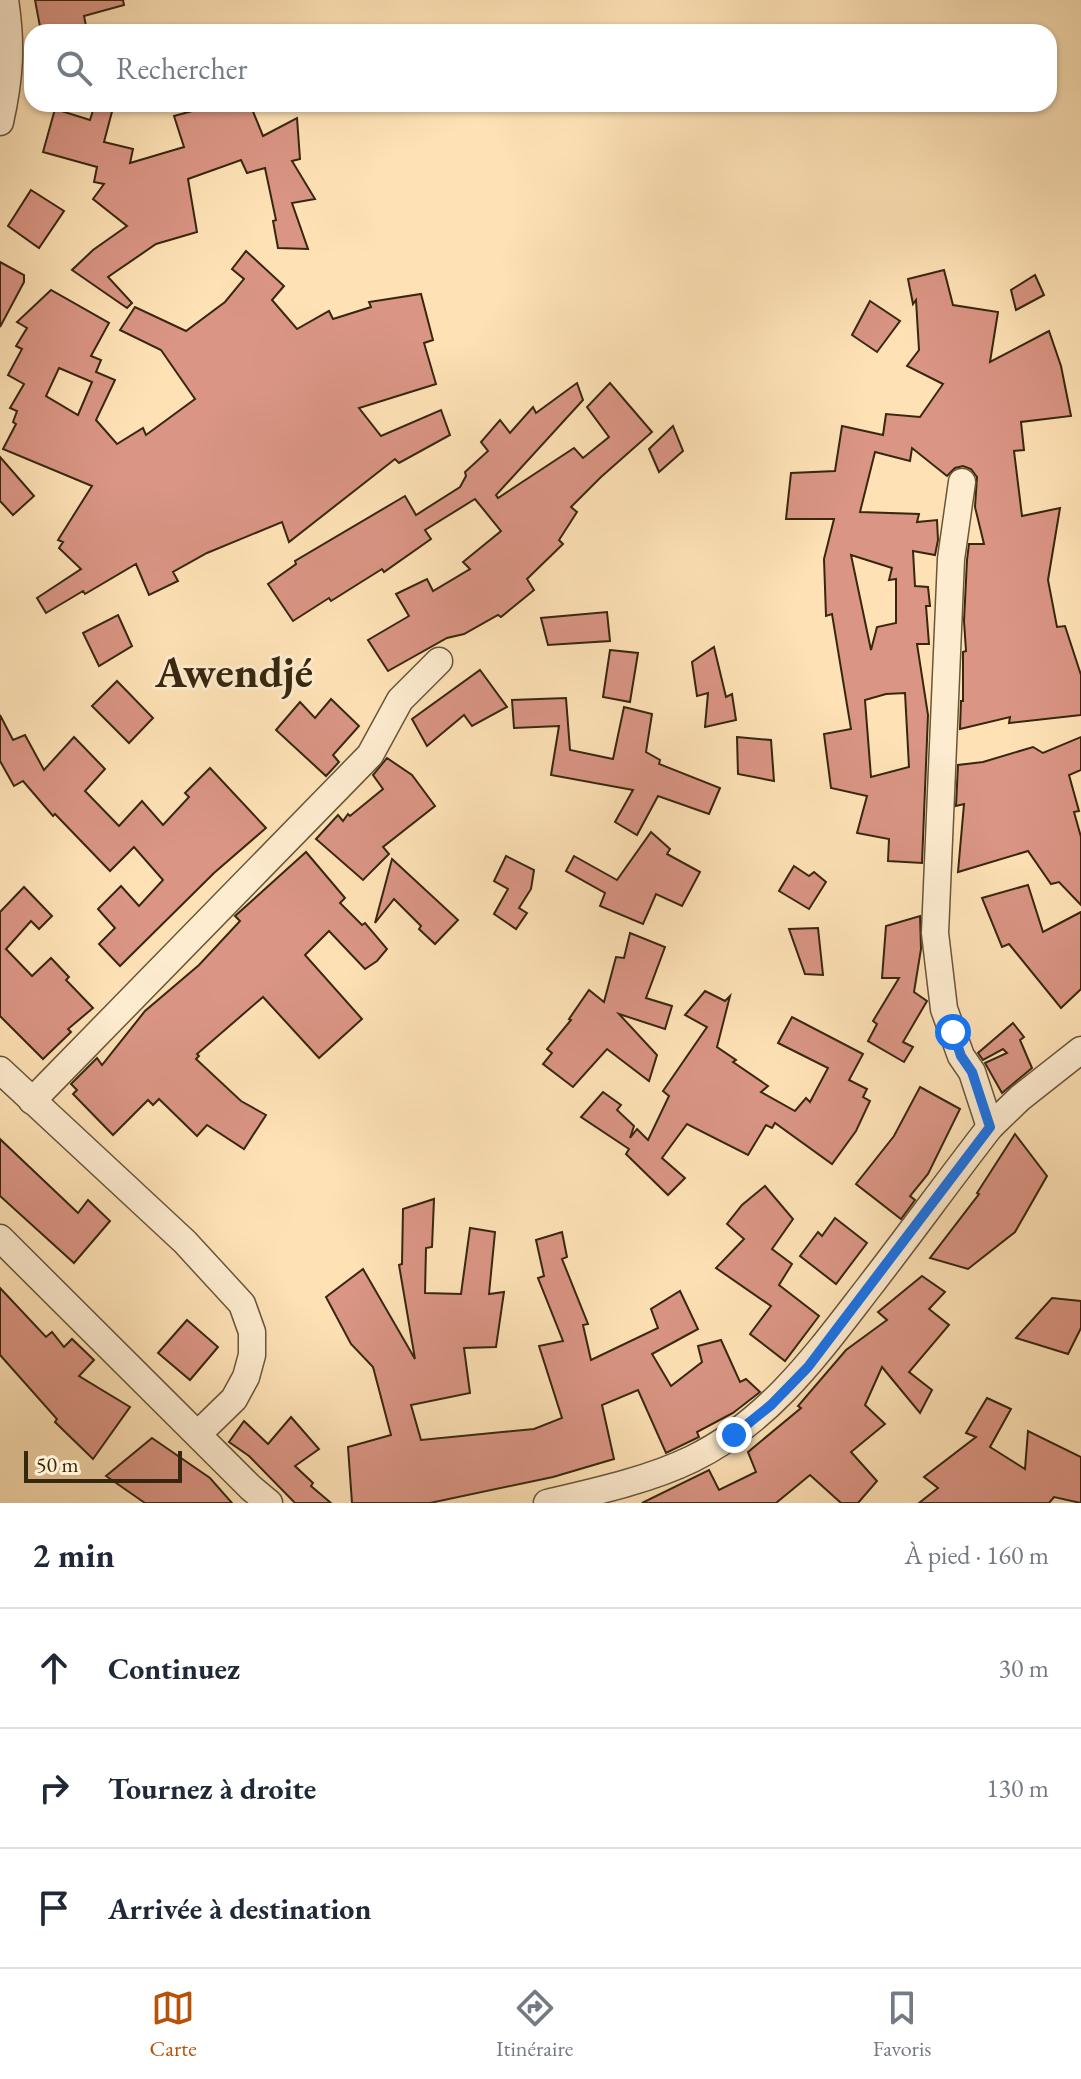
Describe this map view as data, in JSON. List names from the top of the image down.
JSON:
{
  "districts": ["Awendjé"],
  "scale_bar": "50 m",
  "page": {
    "search": "Rechercher",
    "scale": "50 m",
    "heading": ["2 min", "À pied · 160 m"],
    "list": [
      ["Continuez", "30 m"],
      ["Tournez à droite", "130 m"],
      "Arrivée à destination"
    ],
    "nav": ["Carte", "Itinéraire", "Favoris"]
  }
}
